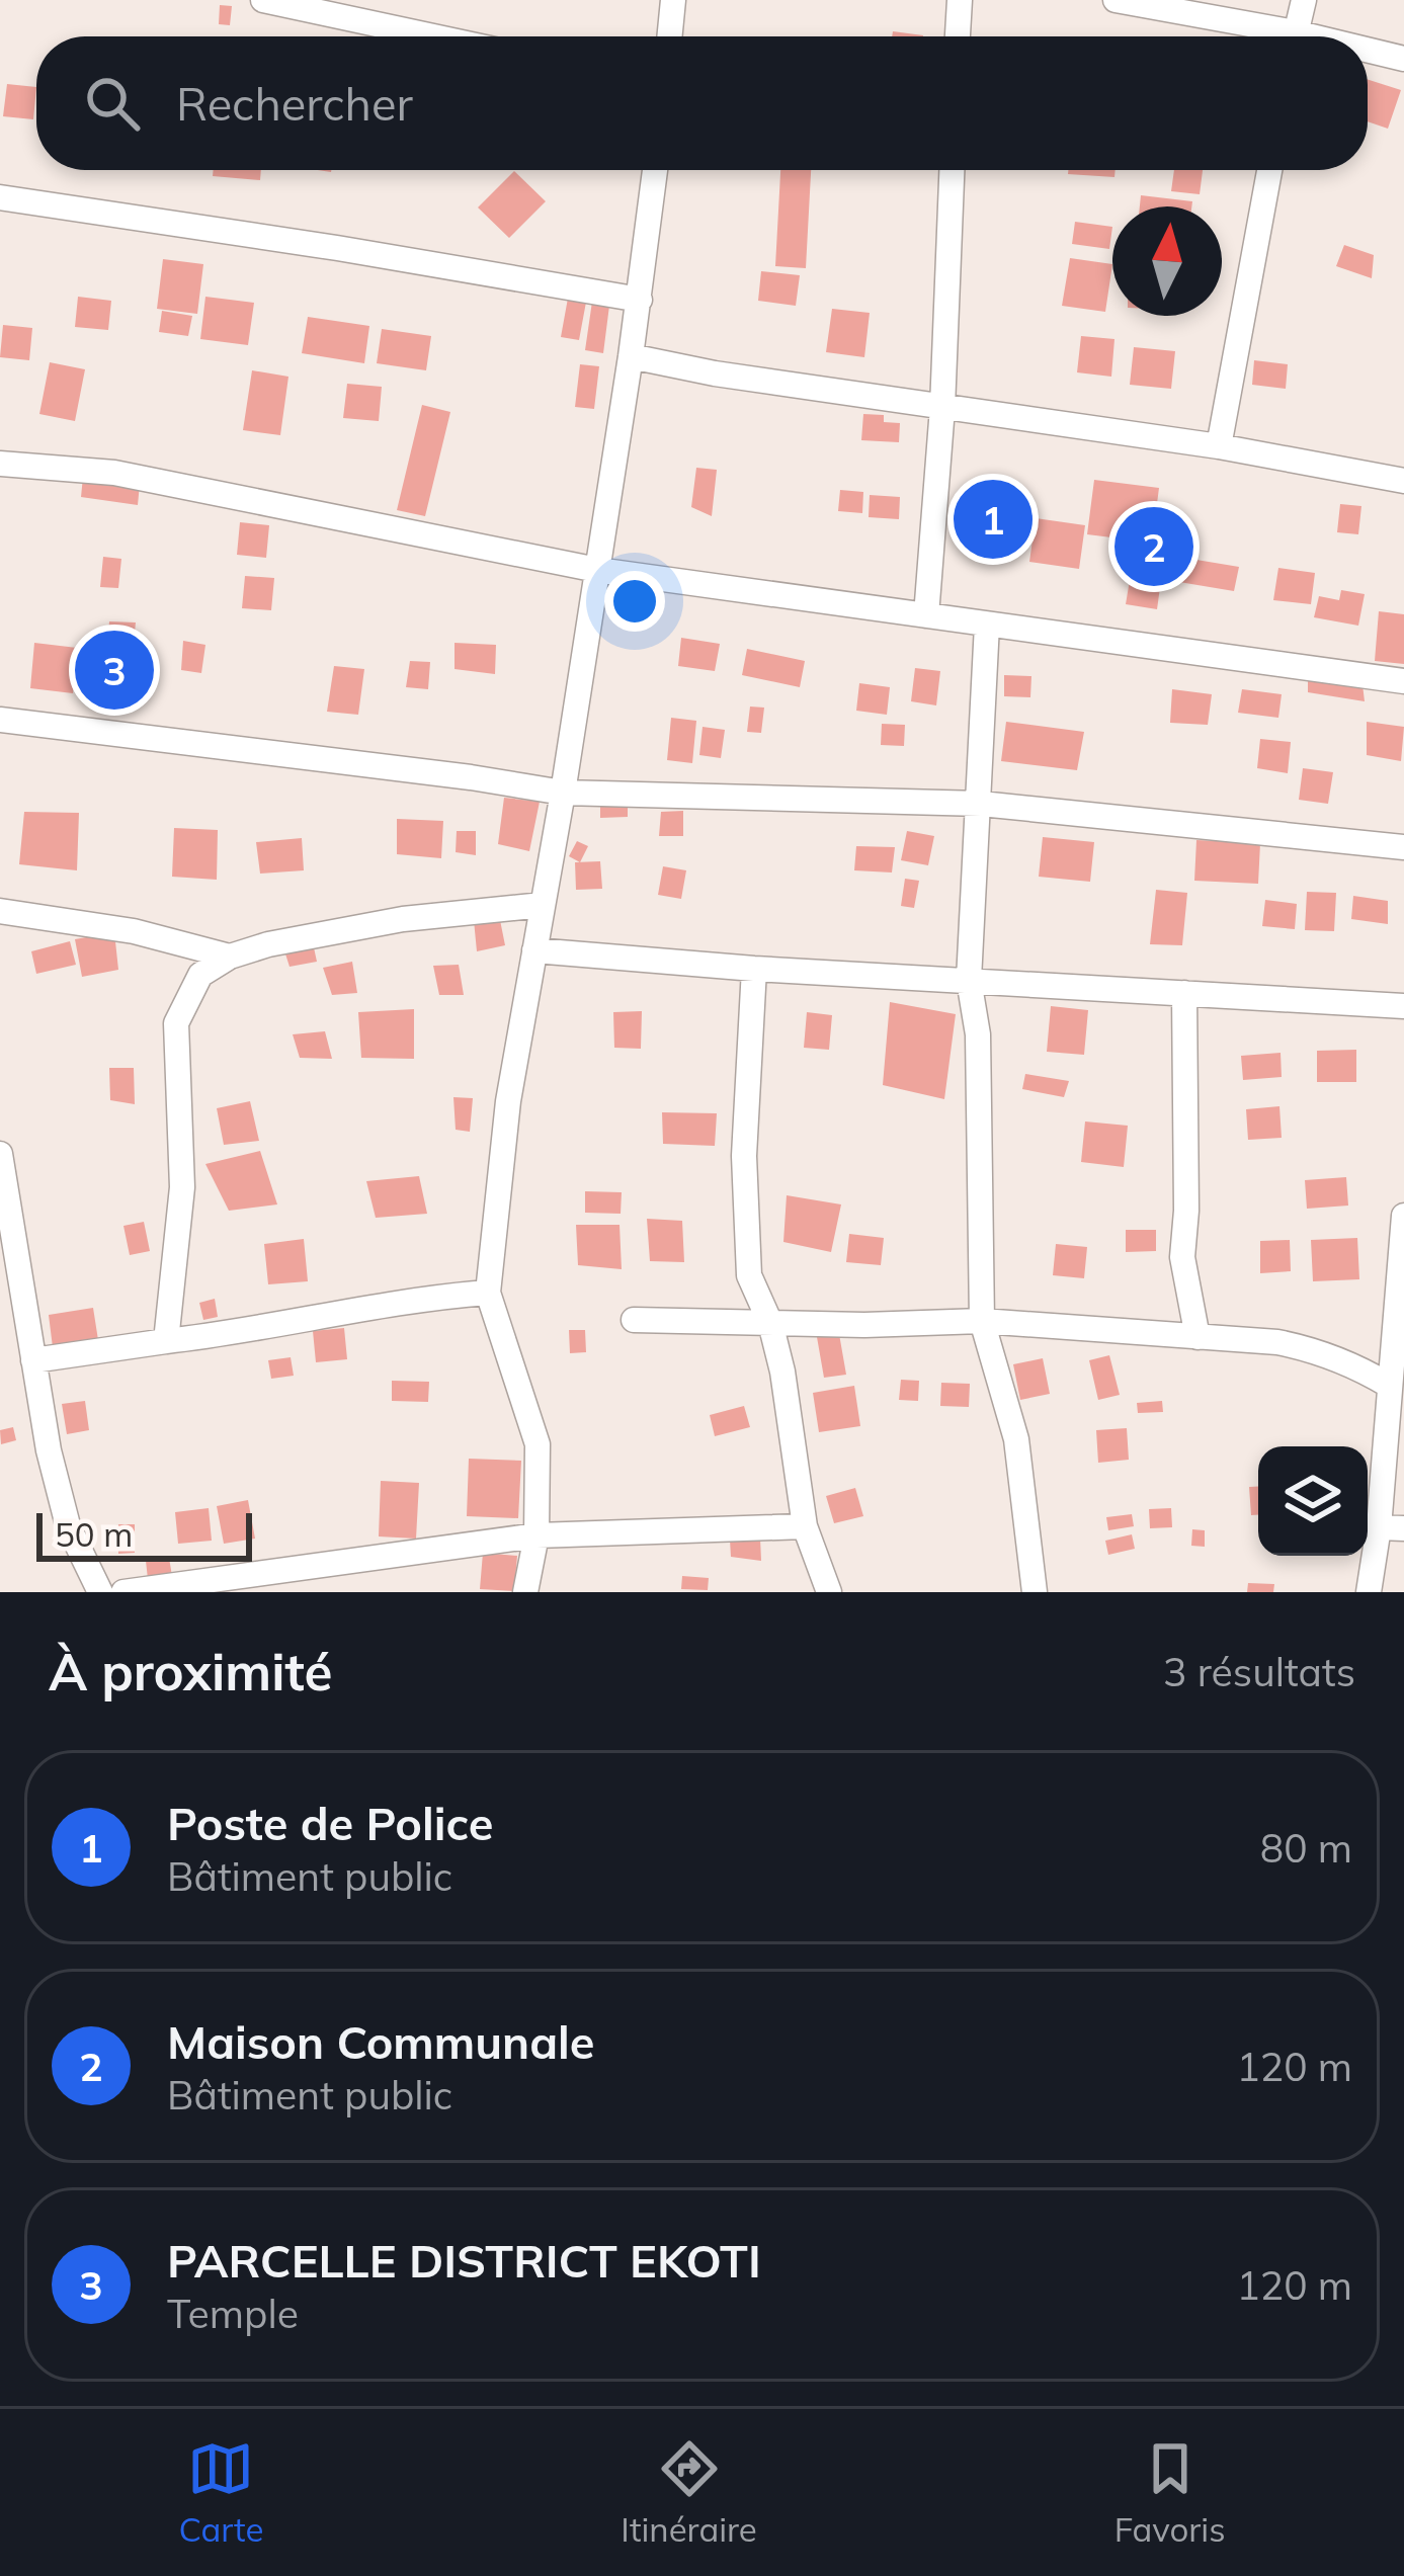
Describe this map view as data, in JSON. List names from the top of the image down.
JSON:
{
  "scale_bar": "50 m",
  "north": "top",
  "page": {
    "search": "Rechercher",
    "pins": ["1", "2", "3"],
    "scale": "50 m",
    "heading": ["À proximité", "3 résultats"],
    "list": [
      {
        "mark": "1",
        "name": "Poste de Police",
        "note": "Bâtiment public",
        "value": "80 m"
      },
      {
        "mark": "2",
        "name": "Maison Communale",
        "note": "Bâtiment public",
        "value": "120 m"
      },
      {
        "mark": "3",
        "name": "PARCELLE DISTRICT EKOTI",
        "note": "Temple",
        "value": "120 m"
      }
    ],
    "nav": ["Carte", "Itinéraire", "Favoris"]
  }
}
